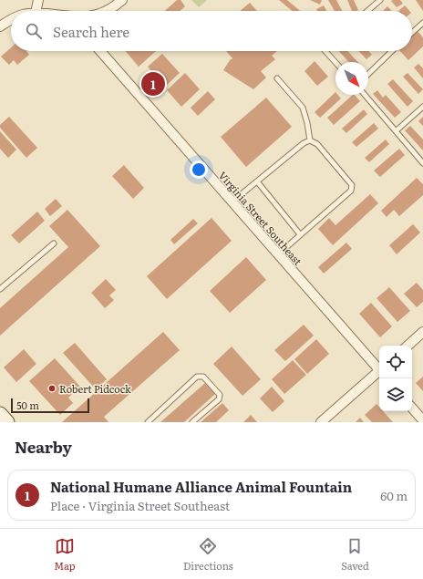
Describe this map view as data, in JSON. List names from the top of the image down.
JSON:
{
  "streets": {
    "street": ["Virginia Street Southeast"]
  },
  "places": ["Robert Pidcock"],
  "scale_bar": "50 m",
  "north": "bottom right",
  "page": {
    "search": "Search here",
    "pins": "1",
    "scale": "50 m",
    "heading": "Nearby",
    "list": [
      {
        "mark": "1",
        "name": "National Humane Alliance Animal Fountain",
        "note": "Place · Virginia Street Southeast",
        "value": "60 m"
      }
    ],
    "nav": ["Map", "Directions", "Saved"]
  }
}
